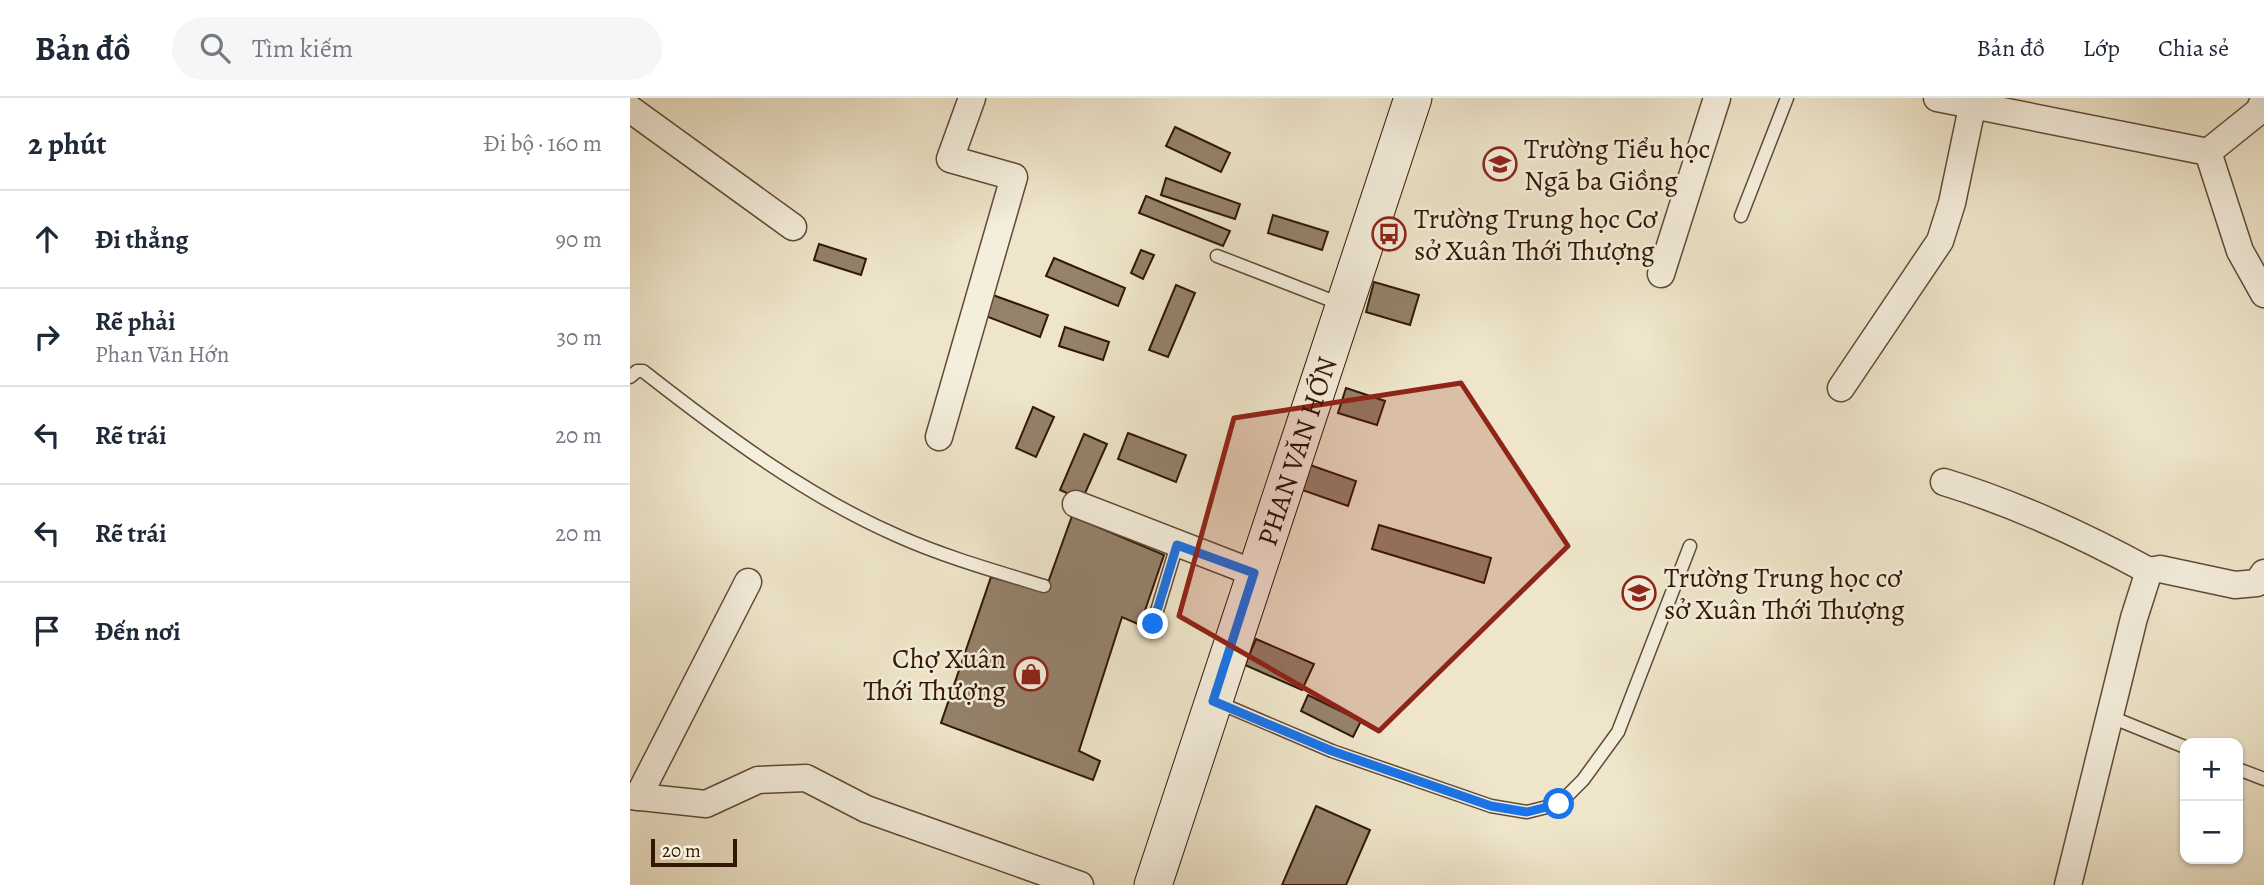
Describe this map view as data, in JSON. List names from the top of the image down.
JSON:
{
  "streets": {
    "main road": ["PHAN VĂN HỚN"]
  },
  "places": {
    "school or university": ["Trường Tiểu học Ngã ba Giồng", "Trường Trung học cơ sở Xuân Thới Thượng"],
    "bus stop": ["Trường Trung học Cơ sở Xuân Thới Thượng"],
    "shop": ["Chợ Xuân Thới Thượng"]
  },
  "scale_bar": "20 m",
  "page": {
    "header": "Bản đồ",
    "search": "Tìm kiếm",
    "nav": ["Bản đồ", "Lớp", "Chia sẻ"],
    "heading": ["2 phút", "Đi bộ · 160 m"],
    "list": [
      ["Đi thẳng", "90 m"],
      ["Rẽ phải", "Phan Văn Hớn", "30 m"],
      ["Rẽ trái", "20 m"],
      ["Rẽ trái", "20 m"],
      "Đến nơi"
    ],
    "map_buttons": ["+", "−"],
    "scale": "20 m"
  }
}
